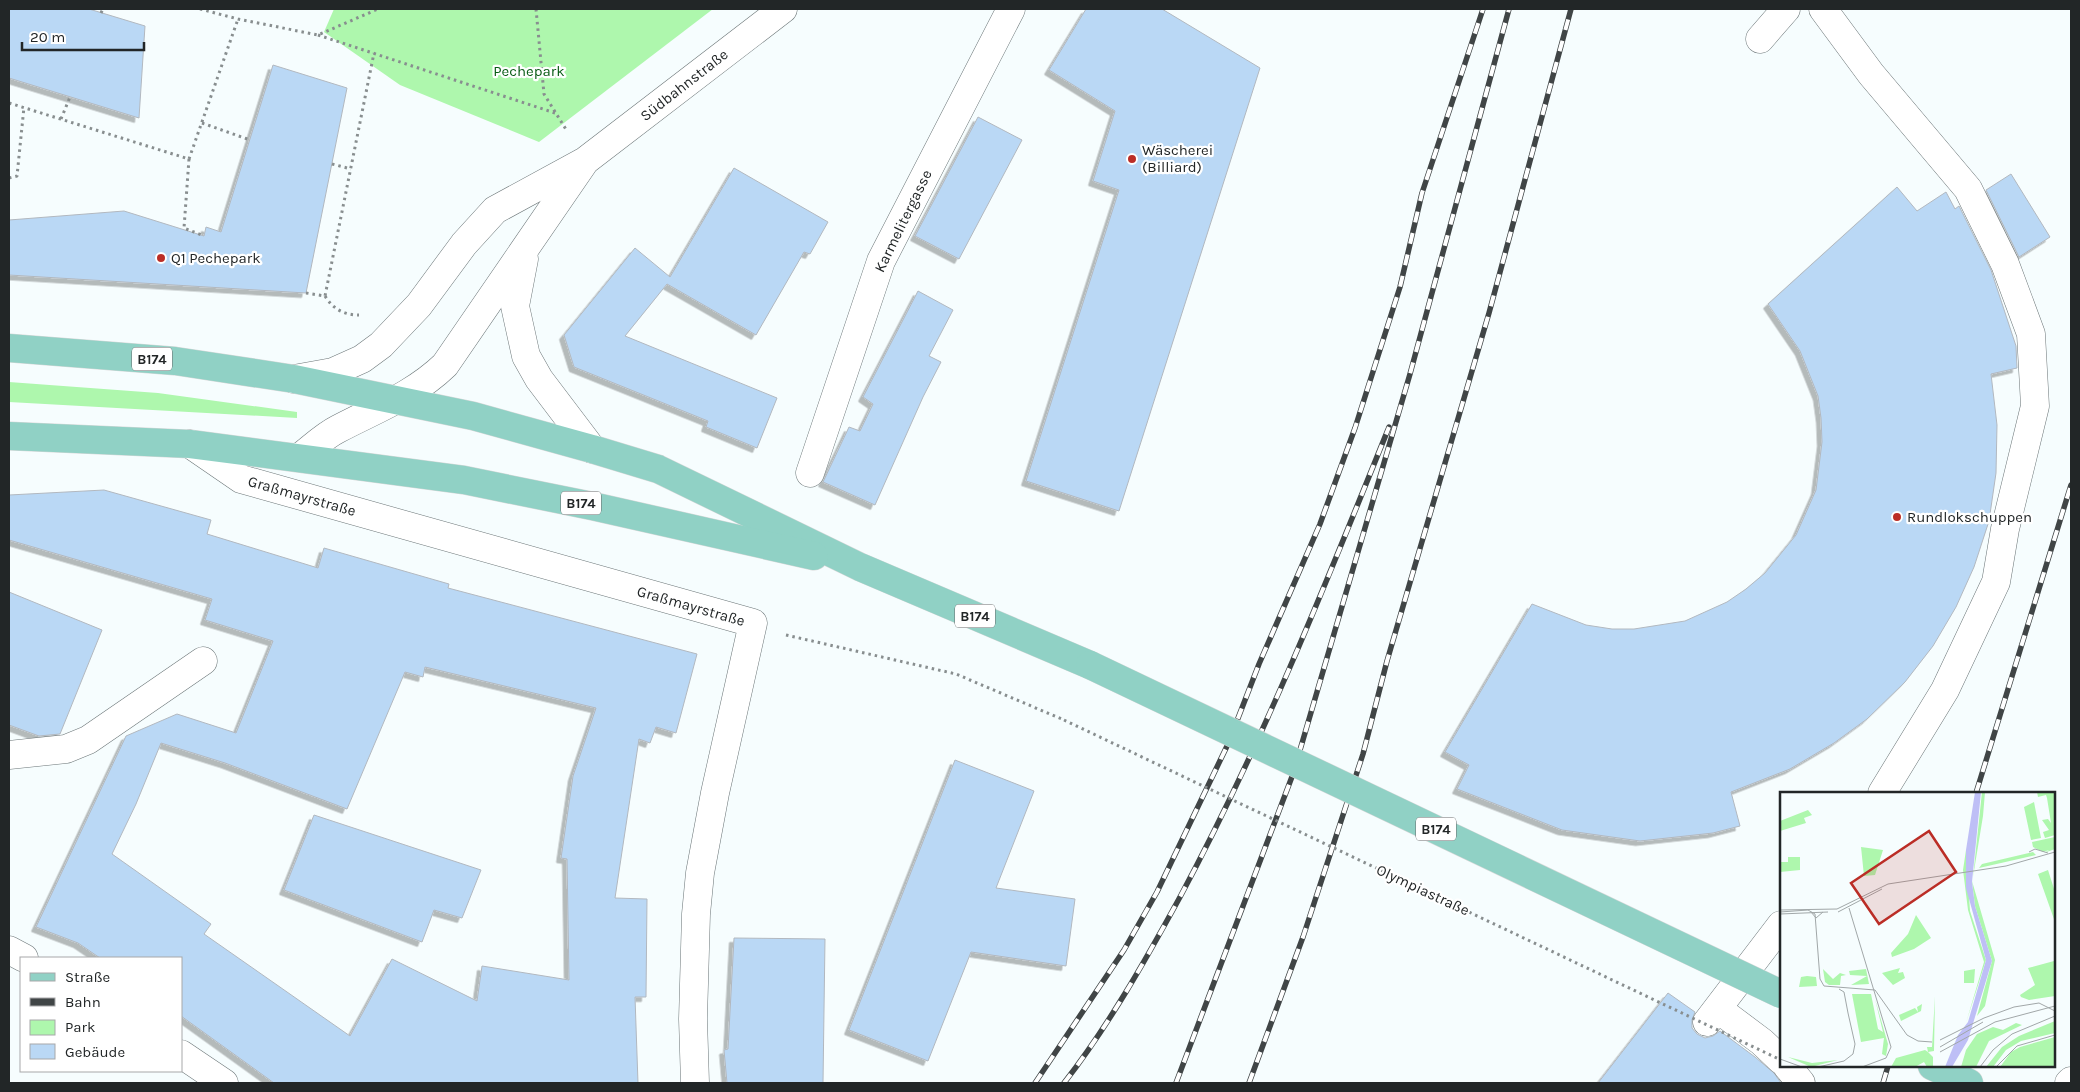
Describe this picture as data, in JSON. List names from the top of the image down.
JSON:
{
  "streets": {
    "main road": ["B174", "Graßmayrstraße"],
    "street": ["Südbahnstraße", "Karmelitergasse"],
    "path": ["Olympiastraße"]
  },
  "crossings": [
    ["Graßmayrstraße", "Olympiastraße"]
  ],
  "parks": ["Pechepark"],
  "places": ["Wäscherei (Billiard)", "Q1 Pechepark", "Rundlokschuppen"],
  "legend": [
    "Straße",
    "Bahn",
    "Park",
    "Gebäude"
  ],
  "scale_bar": "20 m"
}
